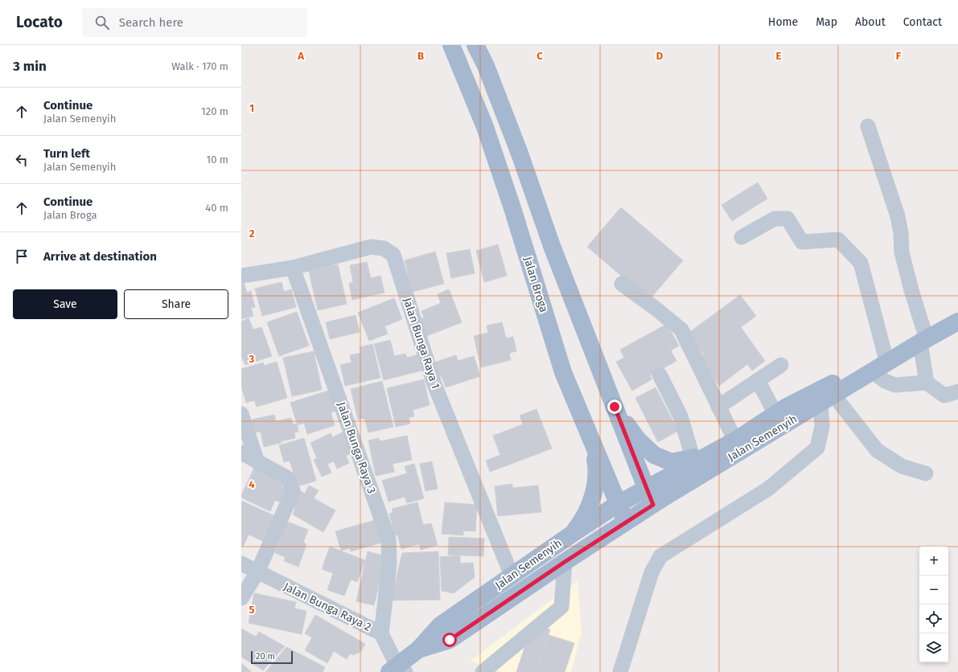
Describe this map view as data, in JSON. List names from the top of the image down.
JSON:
{
  "streets": {
    "main road": ["Jalan Broga", "Jalan Semenyih"],
    "street": ["Jalan Bunga Raya 1", "Jalan Bunga Raya 3", "Jalan Bunga Raya 2"]
  },
  "crossings": [
    ["Jalan Broga", "Jalan Semenyih"],
    ["Jalan Bunga Raya 1", "Jalan Semenyih"],
    ["Jalan Bunga Raya 1", "Jalan Bunga Raya 3"],
    ["Jalan Semenyih", "Jalan Bunga Raya 2"],
    ["Jalan Bunga Raya 3", "Jalan Bunga Raya 2"]
  ],
  "scale_bar": "20 m",
  "page": {
    "header": "Locato",
    "search": "Search here",
    "nav": [
      "Home",
      "Map",
      "About",
      "Contact"
    ],
    "heading": ["3 min", "Walk · 170 m"],
    "list": [
      ["Continue", "Jalan Semenyih", "120 m"],
      ["Turn left", "Jalan Semenyih", "10 m"],
      ["Continue", "Jalan Broga", "40 m"],
      "Arrive at destination"
    ],
    "buttons": ["Save", "Share"],
    "map_buttons": ["+", "−"],
    "scale": "20 m"
  },
  "grid": {
    "columns": [
      "A",
      "B",
      "C",
      "D",
      "E",
      "F"
    ],
    "rows": [
      "1",
      "2",
      "3",
      "4",
      "5"
    ]
  }
}
